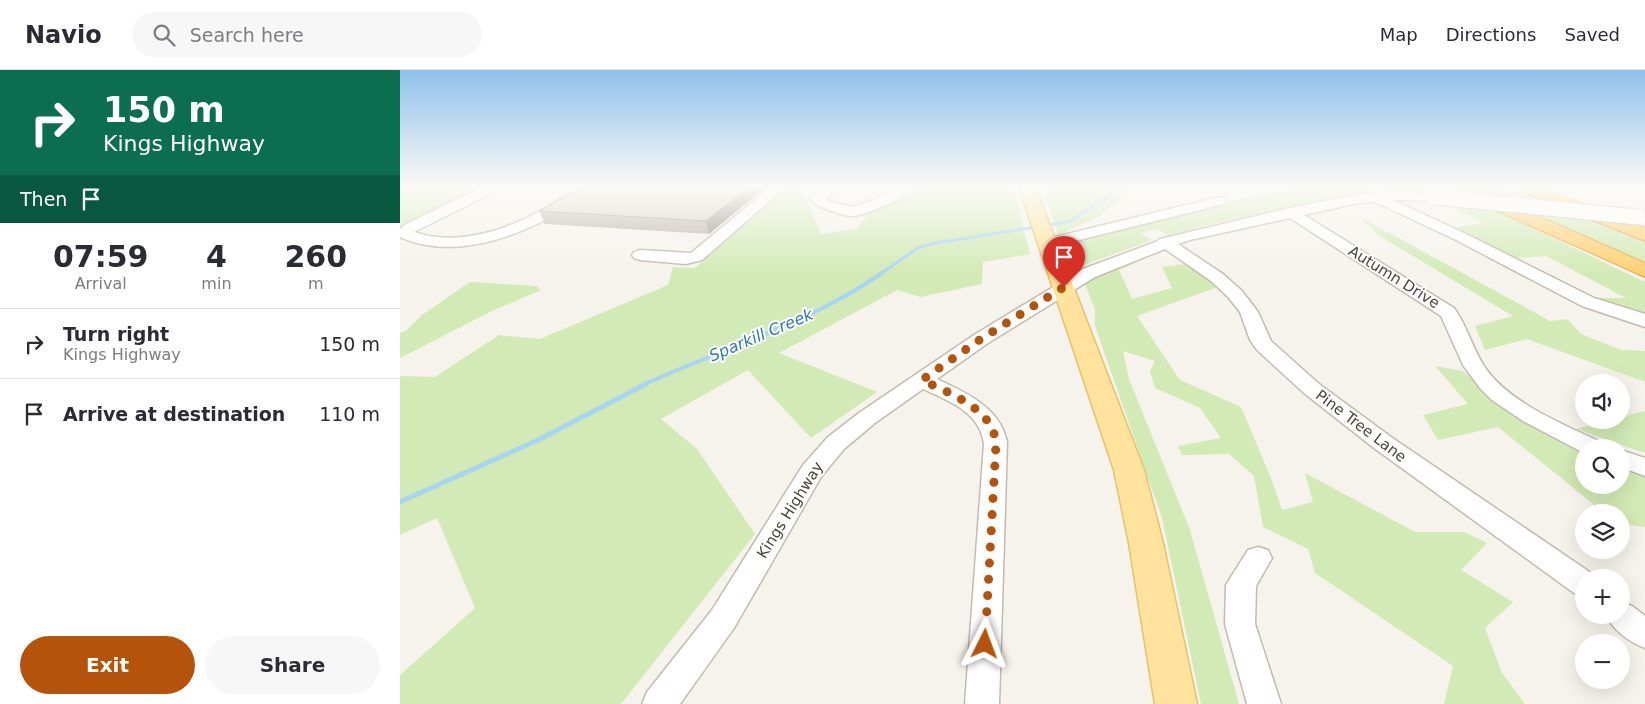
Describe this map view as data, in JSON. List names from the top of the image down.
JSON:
{
  "streets": {
    "street": ["Autumn Drive", "Pine Tree Lane", "Kings Highway"]
  },
  "crossings": [
    ["Pine Tree Lane", "Kings Highway"]
  ],
  "water": ["Sparkill Creek"],
  "page": {
    "header": "Navio",
    "search": "Search here",
    "nav": ["Map", "Directions", "Saved"],
    "turn": ["150 m", "Kings Highway"],
    "then": "Then",
    "eta": [
      "07:59",
      "Arrival",
      "4",
      "min",
      "260",
      "m"
    ],
    "list": [
      {
        "name": "Turn right",
        "note": "Kings Highway",
        "value": "150 m"
      },
      {
        "name": "Arrive at destination",
        "value": "110 m"
      }
    ],
    "map_buttons": ["+", "−"],
    "buttons": ["Exit", "Share"]
  }
}
